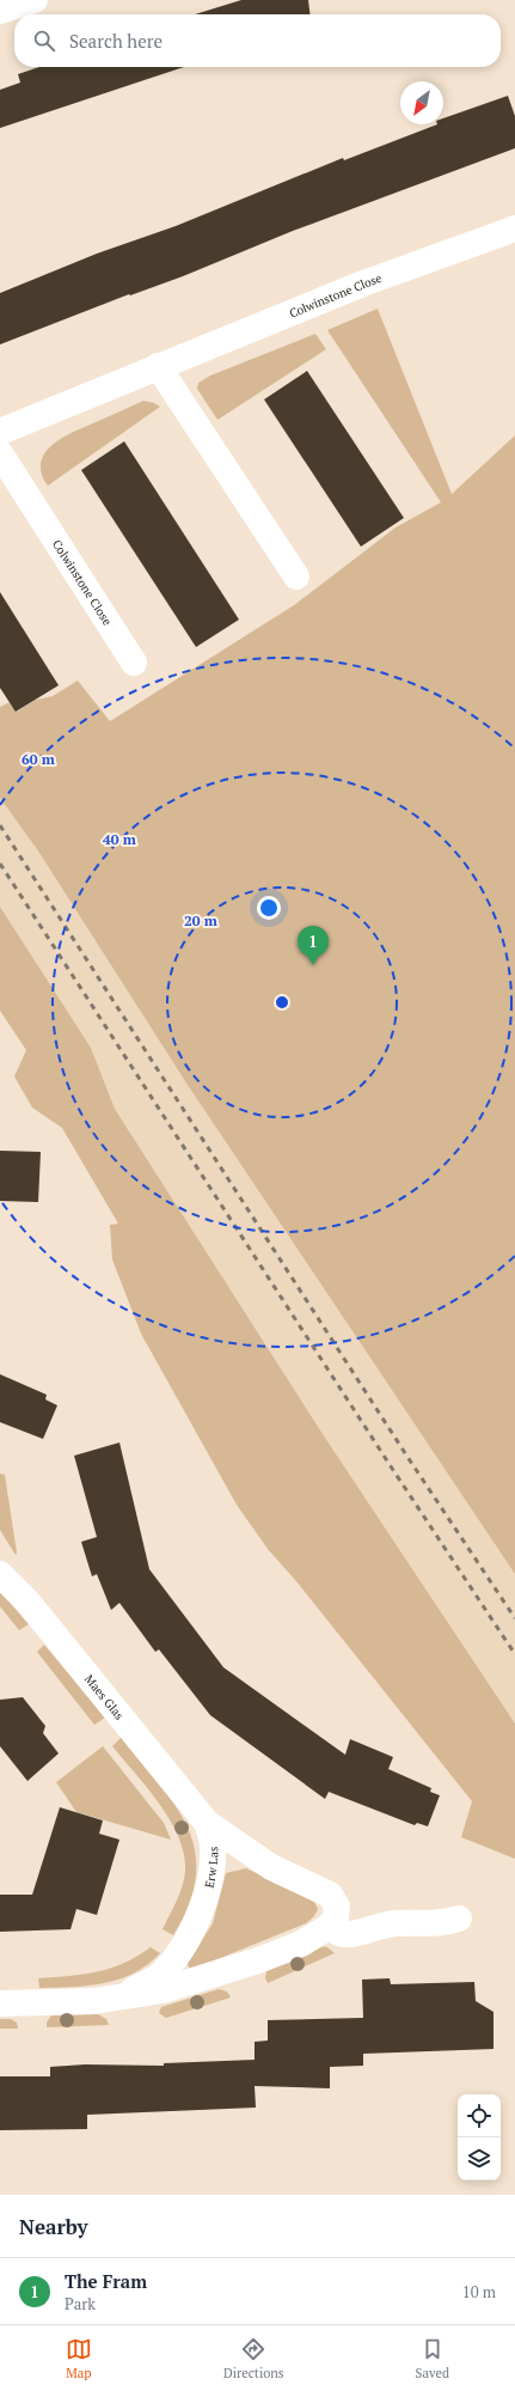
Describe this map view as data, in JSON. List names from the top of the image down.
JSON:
{
  "streets": {
    "street": ["Colwinstone Close", "Maes Glas", "Erw Las"]
  },
  "crossings": [
    ["Maes Glas", "Erw Las"]
  ],
  "north": "bottom left",
  "page": {
    "search": "Search here",
    "pins": "1",
    "heading": "Nearby",
    "list": [
      {
        "mark": "1",
        "name": "The Fram",
        "note": "Park",
        "value": "10 m"
      }
    ],
    "nav": ["Map", "Directions", "Saved"]
  },
  "rings": ["60 m", "40 m", "20 m"]
}
